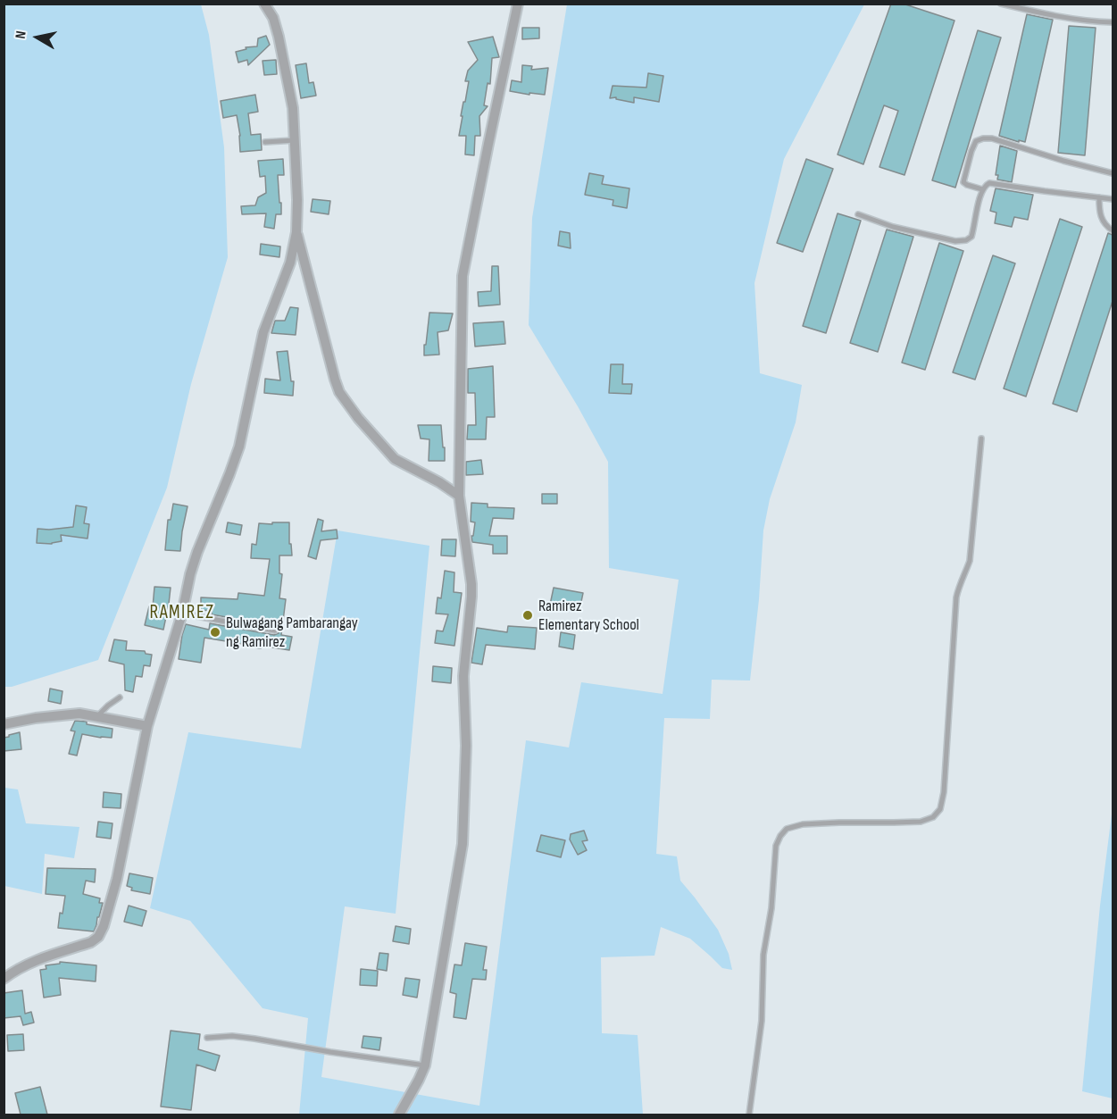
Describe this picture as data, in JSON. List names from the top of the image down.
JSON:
{
  "districts": ["RAMIREZ"],
  "places": ["Ramirez Elementary School", "Bulwagang Pambarangay ng Ramirez"],
  "north": "left"
}
